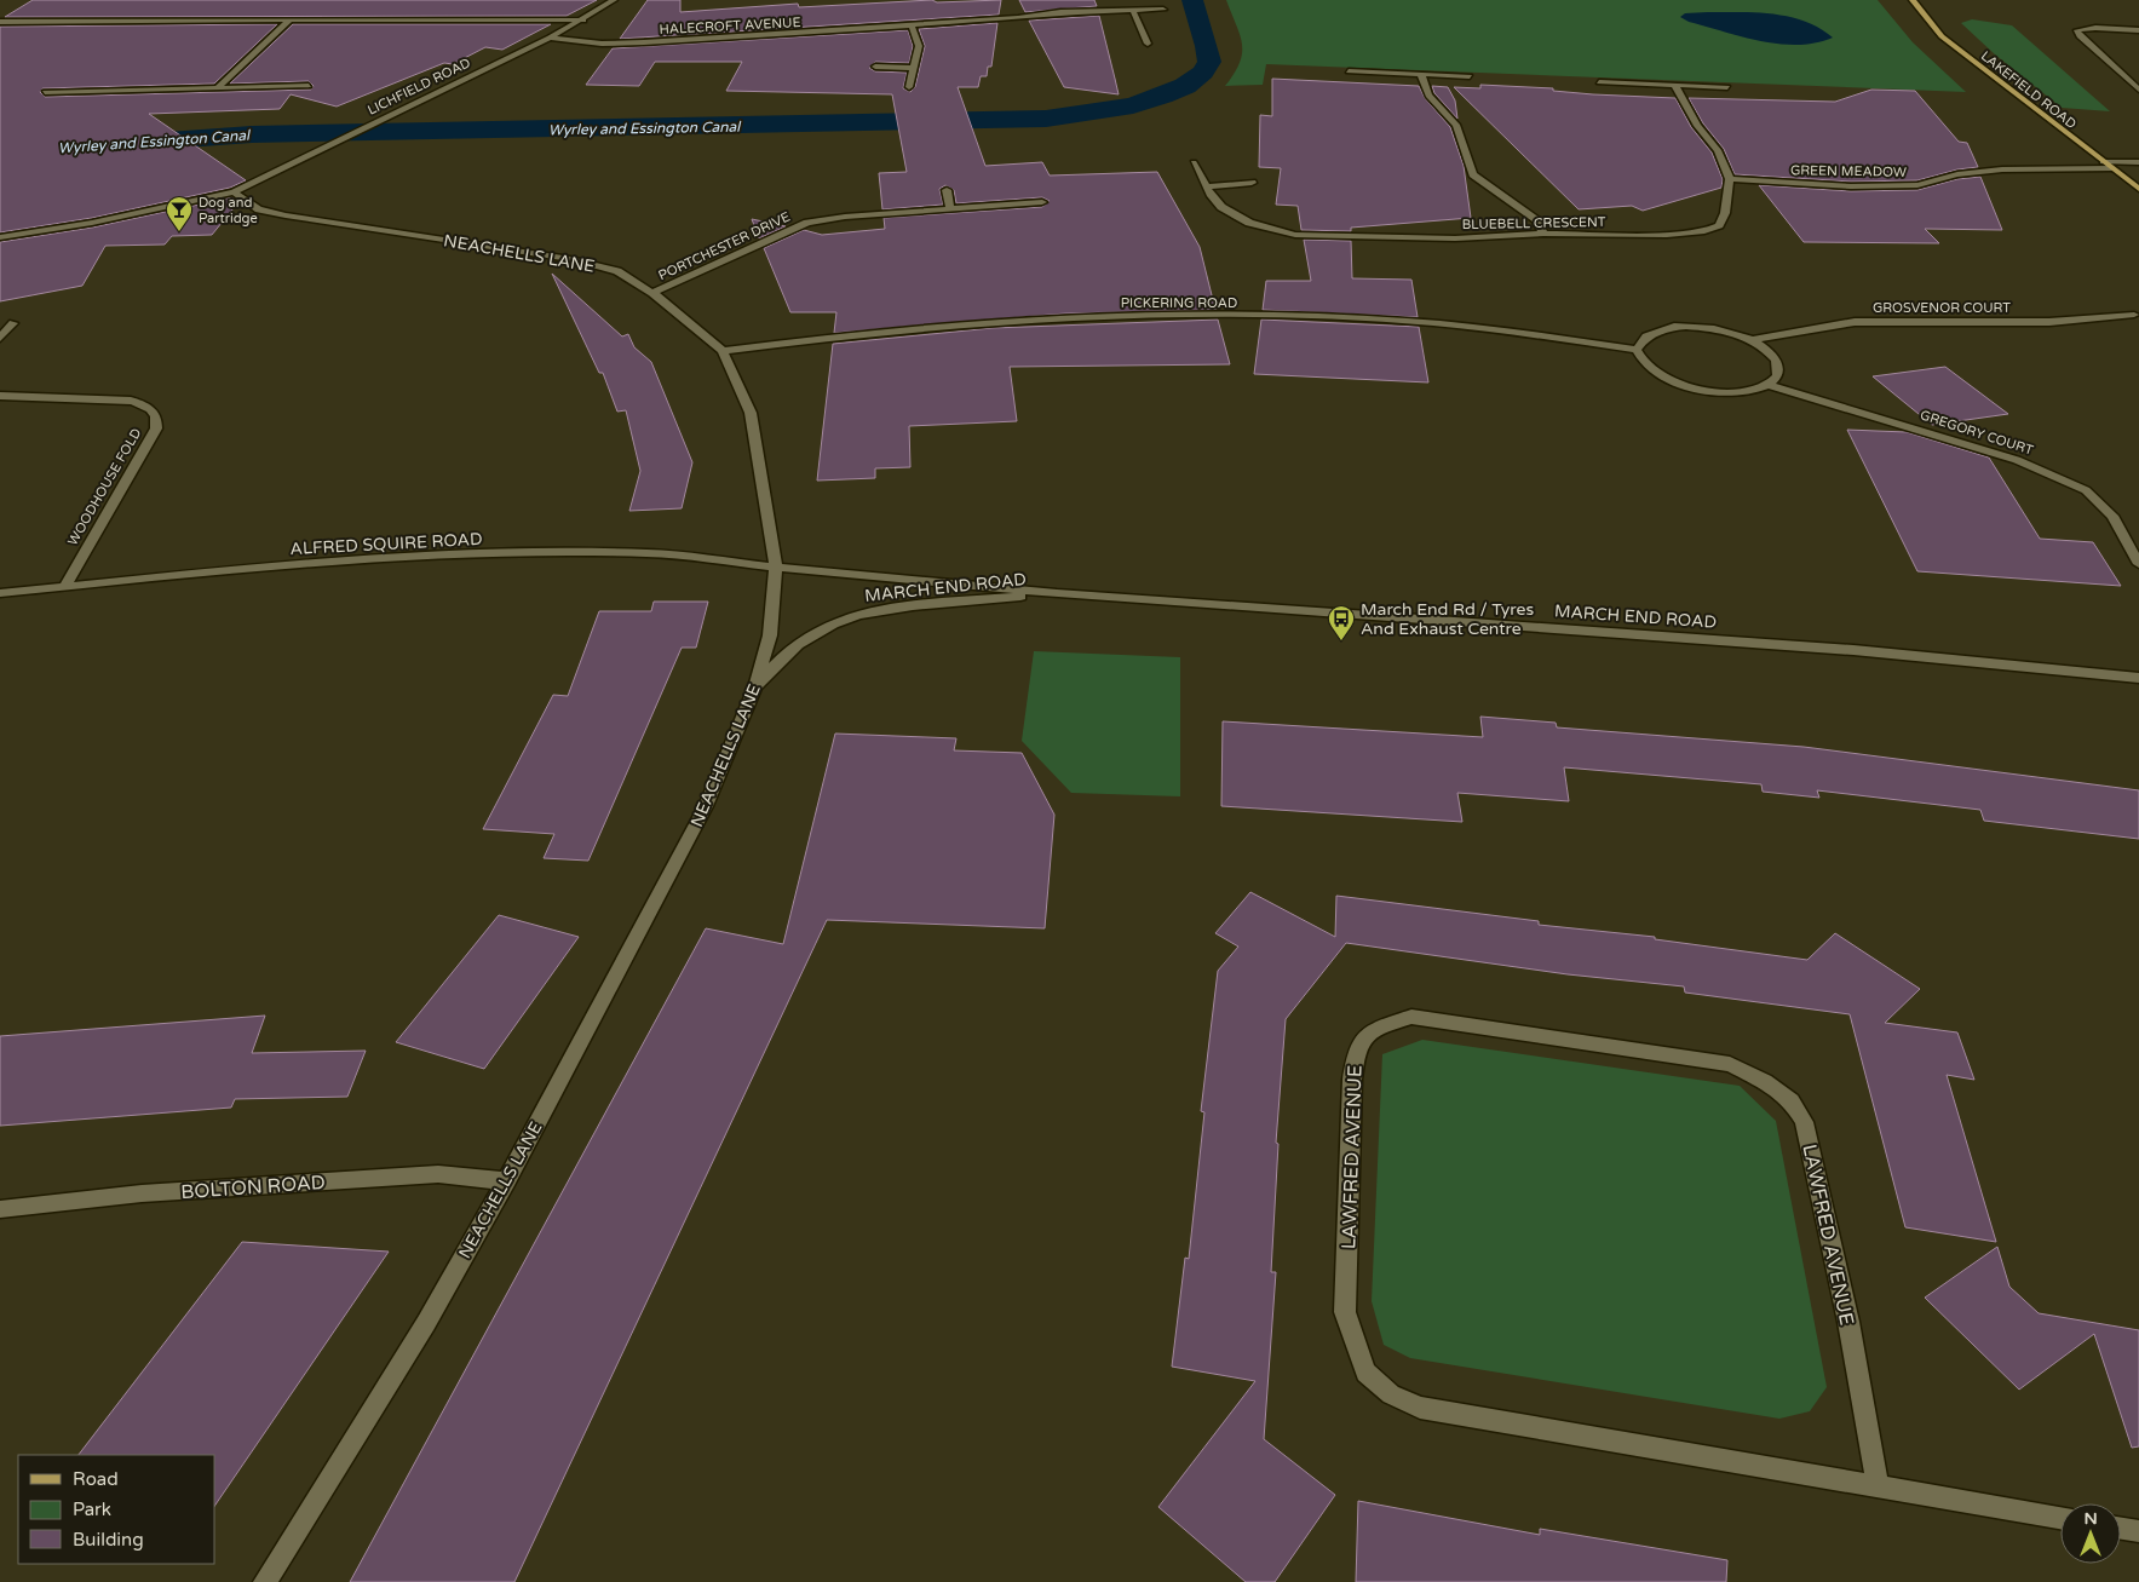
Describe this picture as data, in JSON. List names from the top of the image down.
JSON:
{
  "streets": {
    "main road": ["LAKEFIELD ROAD"],
    "street": [
      "HALECROFT AVENUE",
      "LICHFIELD ROAD",
      "GREEN MEADOW",
      "BLUEBELL CRESCENT",
      "PORTCHESTER DRIVE",
      "NEACHELLS LANE",
      "PICKERING ROAD",
      "GROSVENOR COURT",
      "GREGORY COURT",
      "WOODHOUSE FOLD",
      "ALFRED SQUIRE ROAD",
      "MARCH END ROAD",
      "LAWFRED AVENUE",
      "BOLTON ROAD"
    ]
  },
  "crossings": [
    ["HALECROFT AVENUE", "LICHFIELD ROAD"],
    ["LICHFIELD ROAD", "NEACHELLS LANE"],
    ["LAKEFIELD ROAD", "GREEN MEADOW"],
    ["GREEN MEADOW", "BLUEBELL CRESCENT"],
    ["PORTCHESTER DRIVE", "NEACHELLS LANE"],
    ["NEACHELLS LANE", "PICKERING ROAD"],
    ["NEACHELLS LANE", "ALFRED SQUIRE ROAD"],
    ["NEACHELLS LANE", "MARCH END ROAD"],
    ["NEACHELLS LANE", "BOLTON ROAD"],
    ["WOODHOUSE FOLD", "ALFRED SQUIRE ROAD"],
    ["ALFRED SQUIRE ROAD", "MARCH END ROAD"]
  ],
  "water": ["Wyrley and Essington Canal"],
  "places": {
    "bar": ["Dog and Partridge"],
    "bus stop": ["March End Rd / Tyres And Exhaust Centre"]
  },
  "legend": ["Road", "Park", "Building"],
  "north": "top"
}
